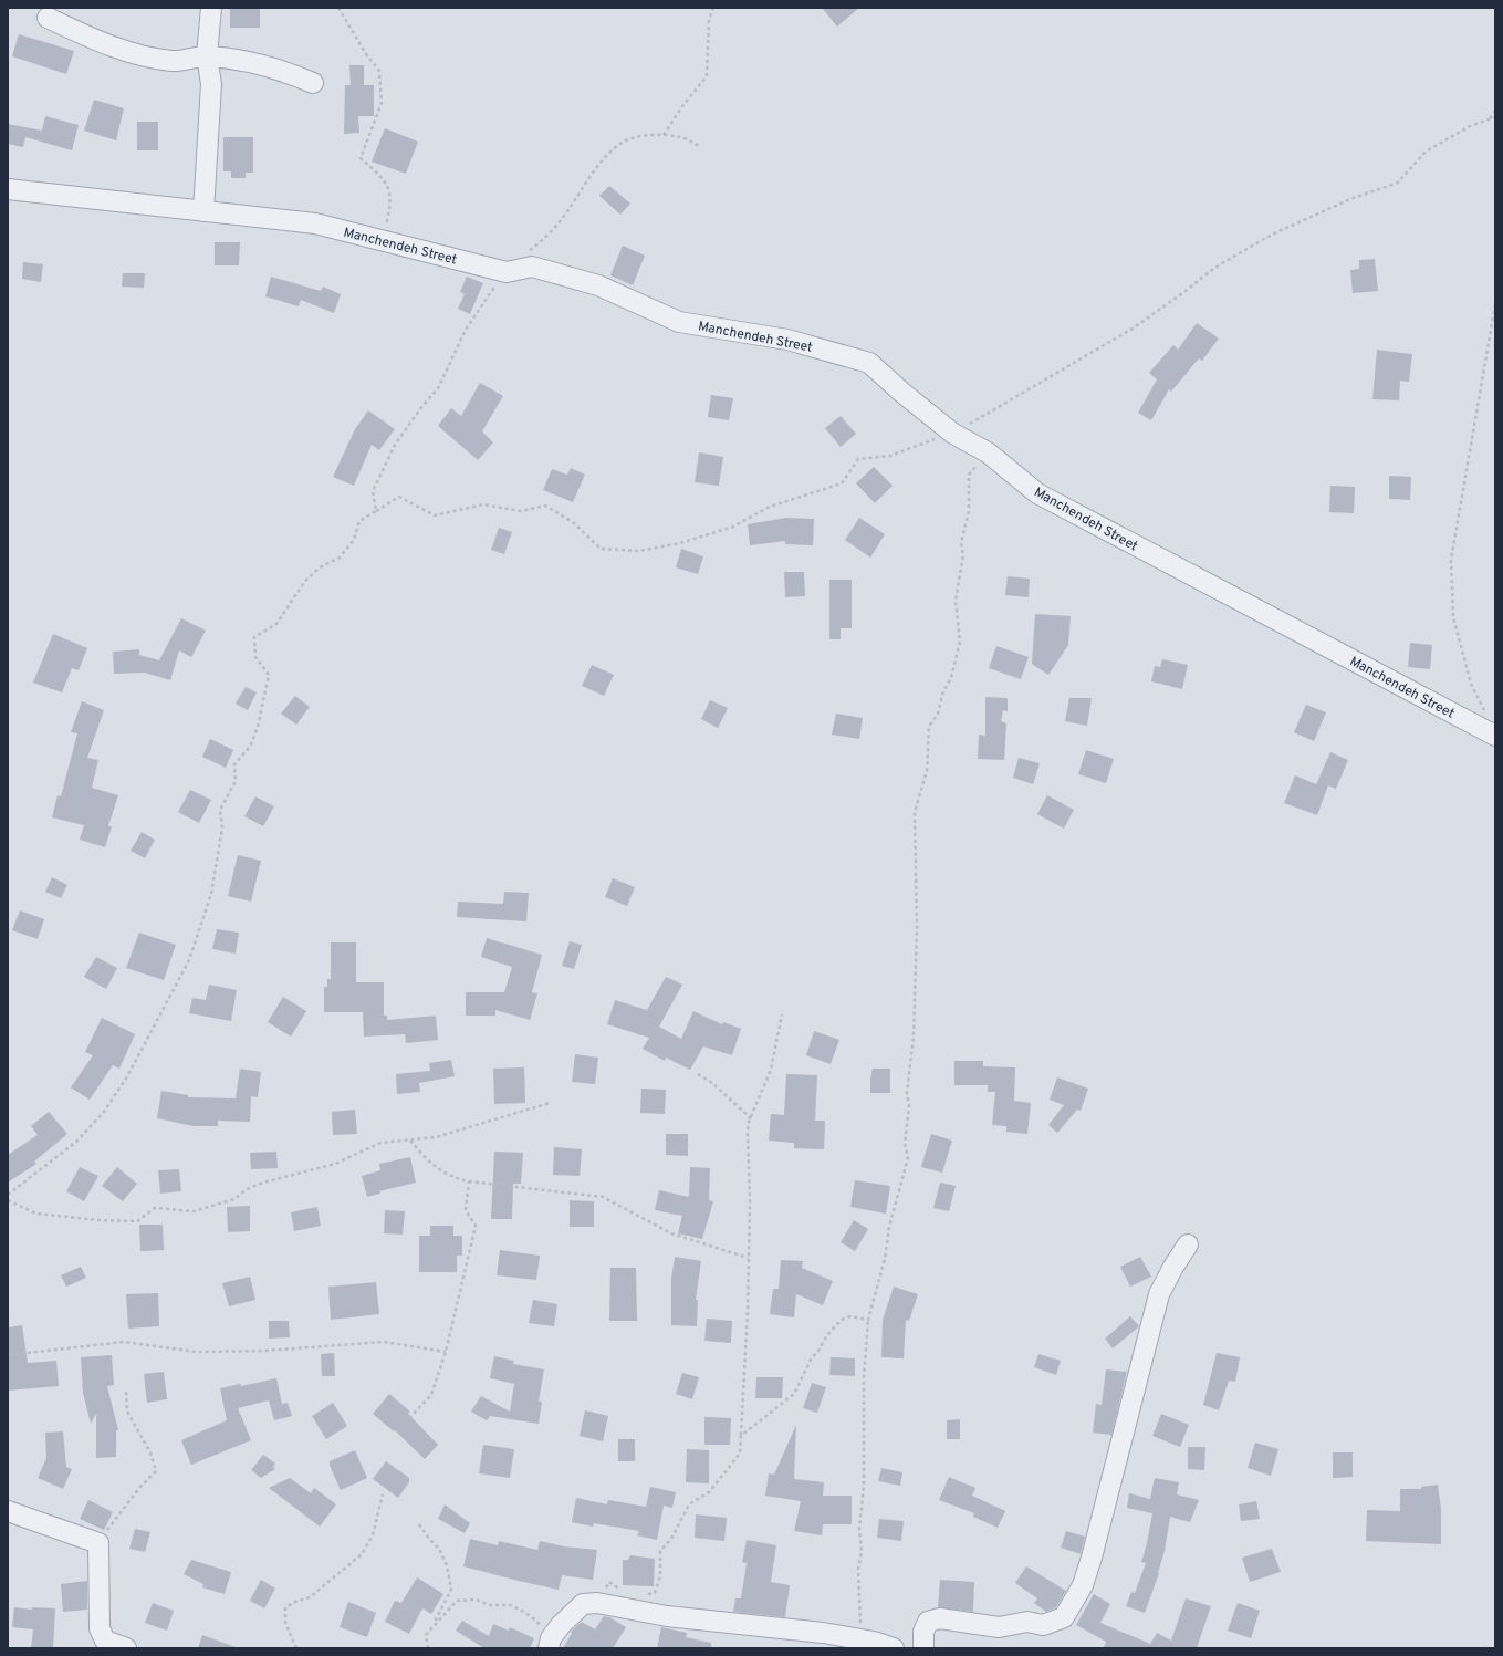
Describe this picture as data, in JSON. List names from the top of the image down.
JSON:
{
  "streets": {
    "street": ["Manchendeh Street"]
  }
}
